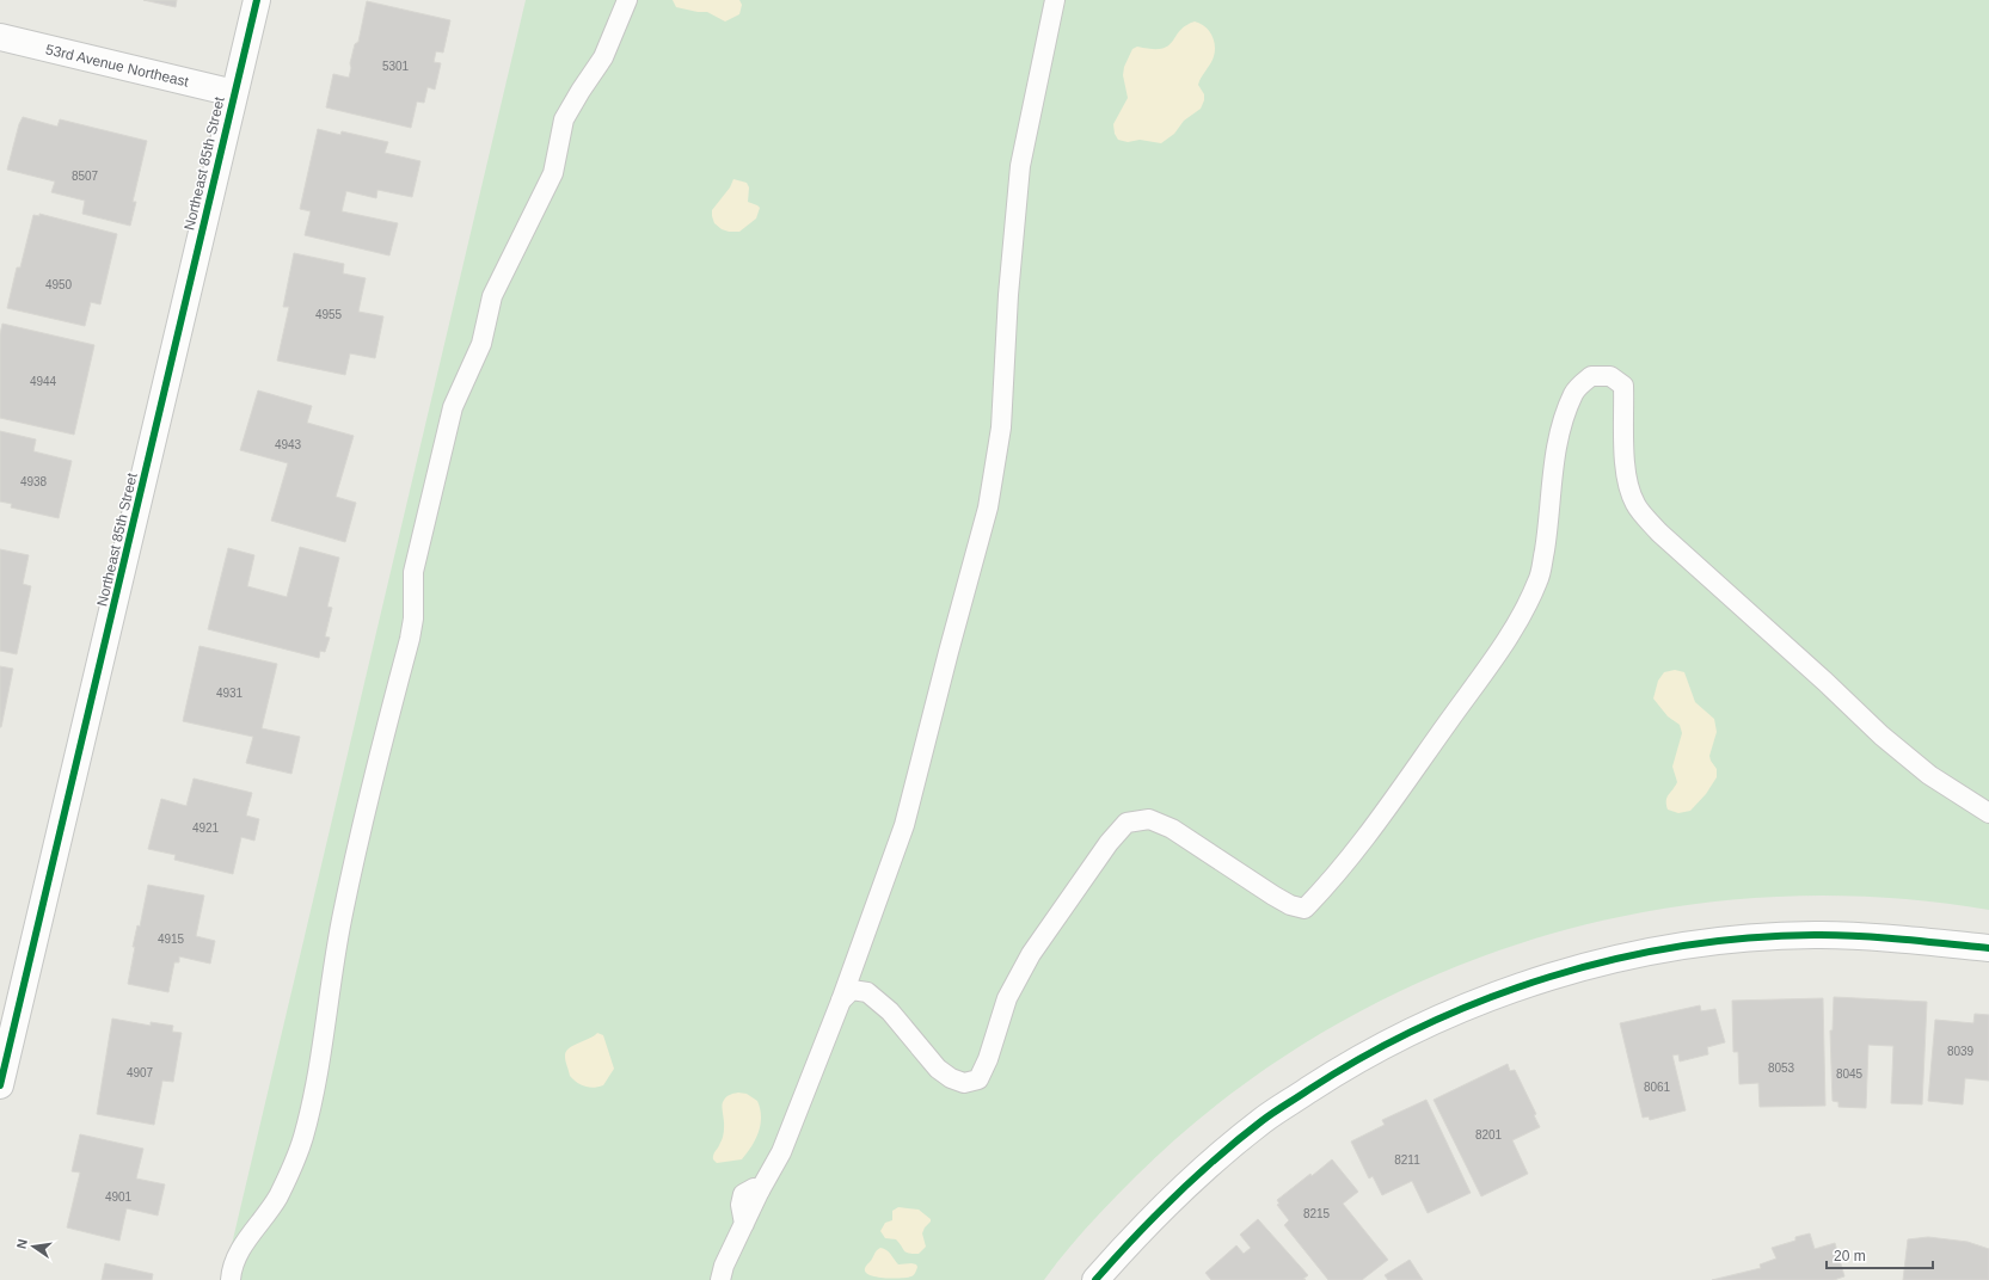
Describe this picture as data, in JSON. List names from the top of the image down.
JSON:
{
  "streets": {
    "street": ["53rd Avenue Northeast", "Northeast 85th Street"]
  },
  "crossings": [
    ["53rd Avenue Northeast", "Northeast 85th Street"]
  ],
  "house_numbers": [
    "5301",
    "8507",
    "4950",
    "4955",
    "4944",
    "4943",
    "4938",
    "4931",
    "4921",
    "4915",
    "8039",
    "8053",
    "4907",
    "8045",
    "8061",
    "8201",
    "8211",
    "4901",
    "8215"
  ],
  "scale_bar": "20 m",
  "north": "left"
}
